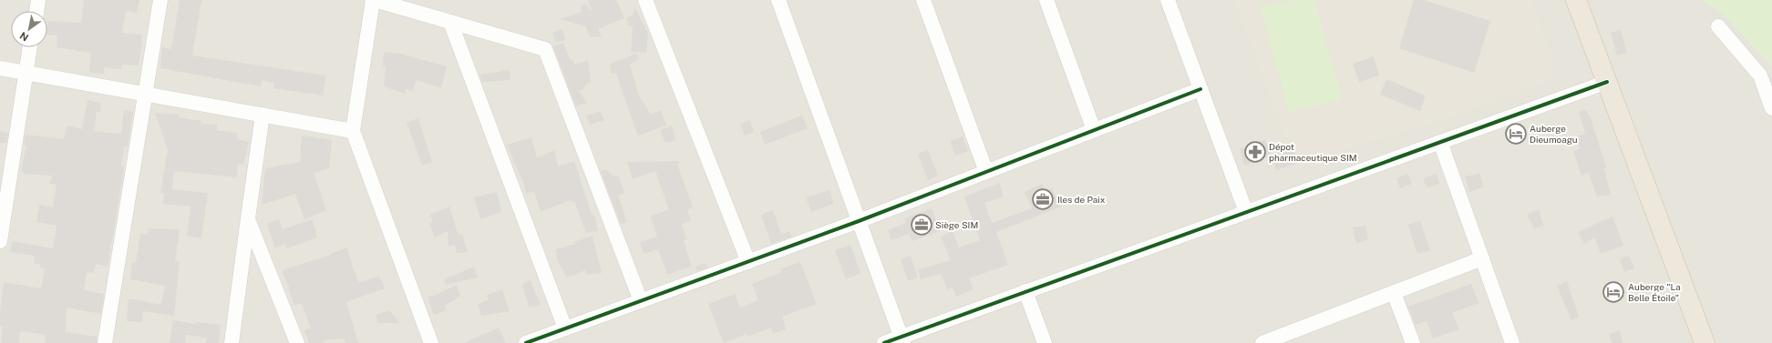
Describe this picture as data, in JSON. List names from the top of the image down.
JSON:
{
  "places": {
    "hotel": ["Auberge Dieumoagu", "Auberge \"La Belle Étoile\""],
    "pharmacy": ["Dépot pharmaceutique SIM"],
    "office": ["Iles de Paix", "Siège SIM"]
  },
  "north": "bottom left"
}
